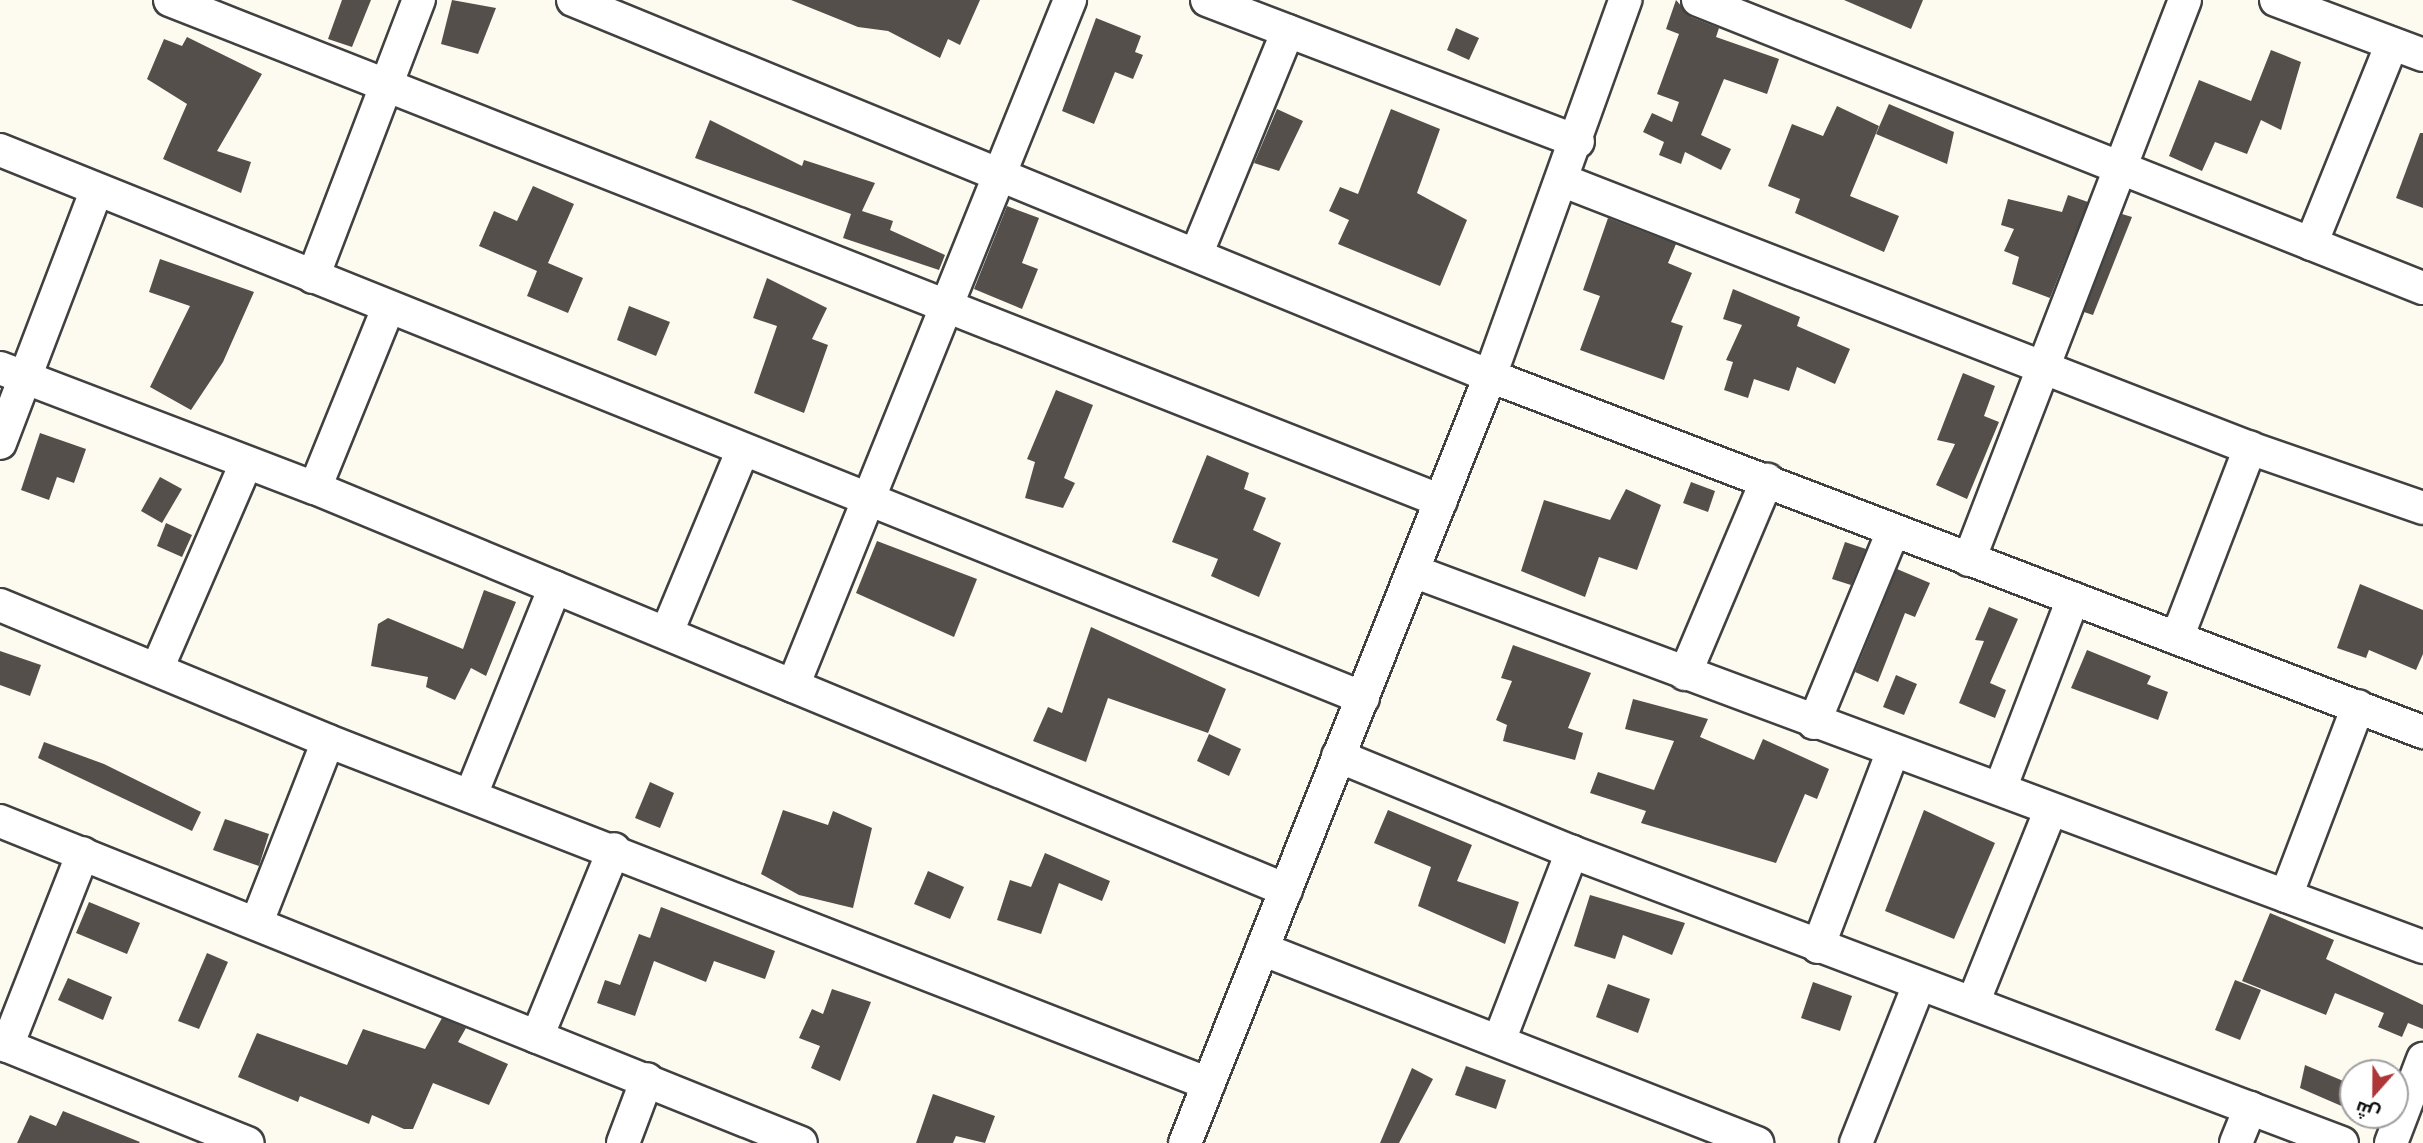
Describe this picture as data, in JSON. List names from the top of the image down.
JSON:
{
  "north": "bottom"
}
